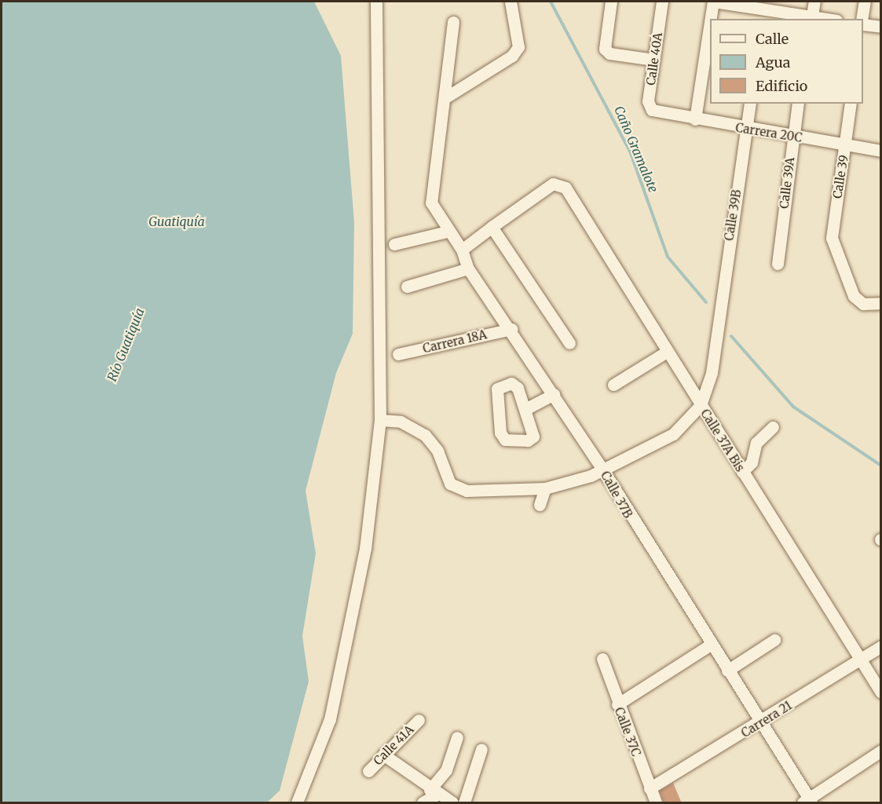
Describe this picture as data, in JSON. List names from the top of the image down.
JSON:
{
  "streets": {
    "street": [
      "Calle 40A",
      "Carrera 20C",
      "Calle 39",
      "Calle 39A",
      "Calle 39B",
      "Carrera 18A",
      "Calle 37A Bis",
      "Calle 37B",
      "Carrera 21",
      "Calle 37C",
      "Calle 41A"
    ]
  },
  "crossings": [
    ["Calle 40A", "Carrera 20C"],
    ["Carrera 20C", "Calle 39"],
    ["Carrera 20C", "Calle 39A"],
    ["Carrera 20C", "Calle 39B"],
    ["Calle 39B", "Calle 37A Bis"],
    ["Carrera 18A", "Calle 37B"],
    ["Calle 37A Bis", "Carrera 21"],
    ["Calle 37B", "Carrera 21"],
    ["Carrera 21", "Calle 37C"]
  ],
  "water": ["Caño Gramalote", "Guatiquía", "Río Guatiquía"],
  "legend": ["Calle", "Agua", "Edificio"]
}
